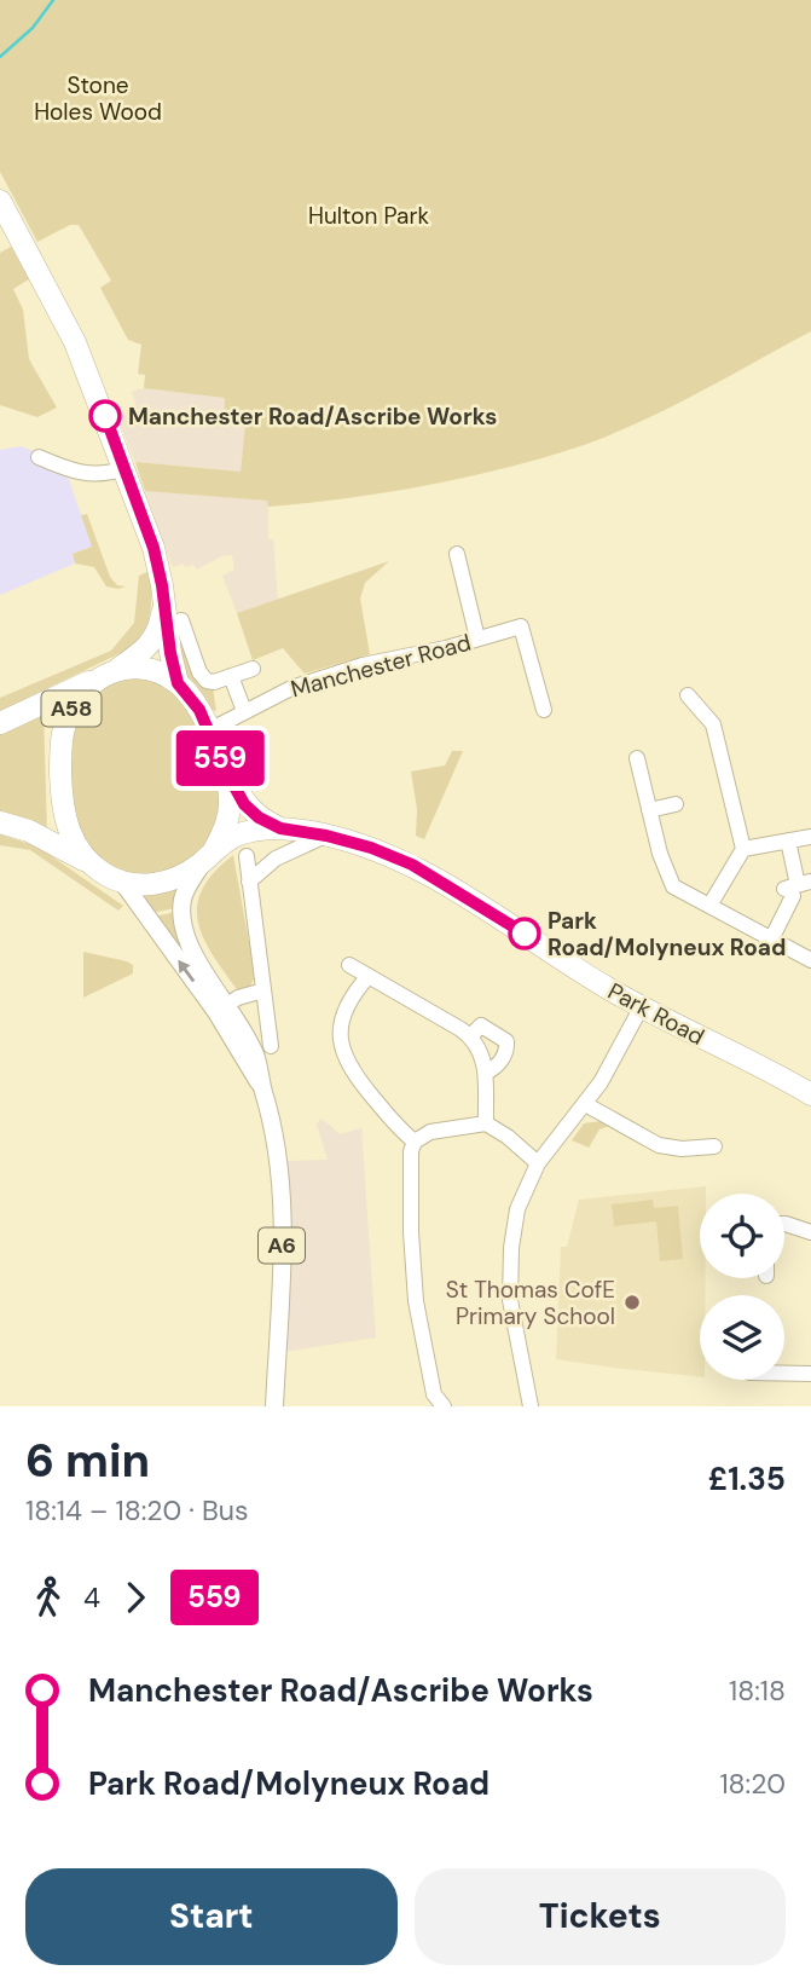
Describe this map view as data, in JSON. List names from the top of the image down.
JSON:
{
  "streets": {
    "highway": ["A58", "Park Road"],
    "main road": ["A6"],
    "street": ["Manchester Road"]
  },
  "crossings": [
    ["Manchester Road", "A58"],
    ["Manchester Road", "Park Road"],
    ["Manchester Road", "A6"],
    ["A58", "Park Road"],
    ["A58", "A6"],
    ["Park Road", "A6"]
  ],
  "parks": ["Stone Holes Wood", "Hulton Park"],
  "places": ["Manchester Road/Ascribe Works", "Park Road/Molyneux Road", "St Thomas CofE Primary School"],
  "lines": ["bus line 559"],
  "page": {
    "on_map": "559",
    "heading": ["6 min", "18:14 – 18:20 · Bus", "£1.35"],
    "legs": ["4", "559"],
    "list": [
      {
        "name": "Manchester Road/Ascribe Works",
        "value": "18:18"
      },
      {
        "name": "Park Road/Molyneux Road",
        "value": "18:20"
      }
    ],
    "buttons": ["Start", "Tickets"]
  }
}
